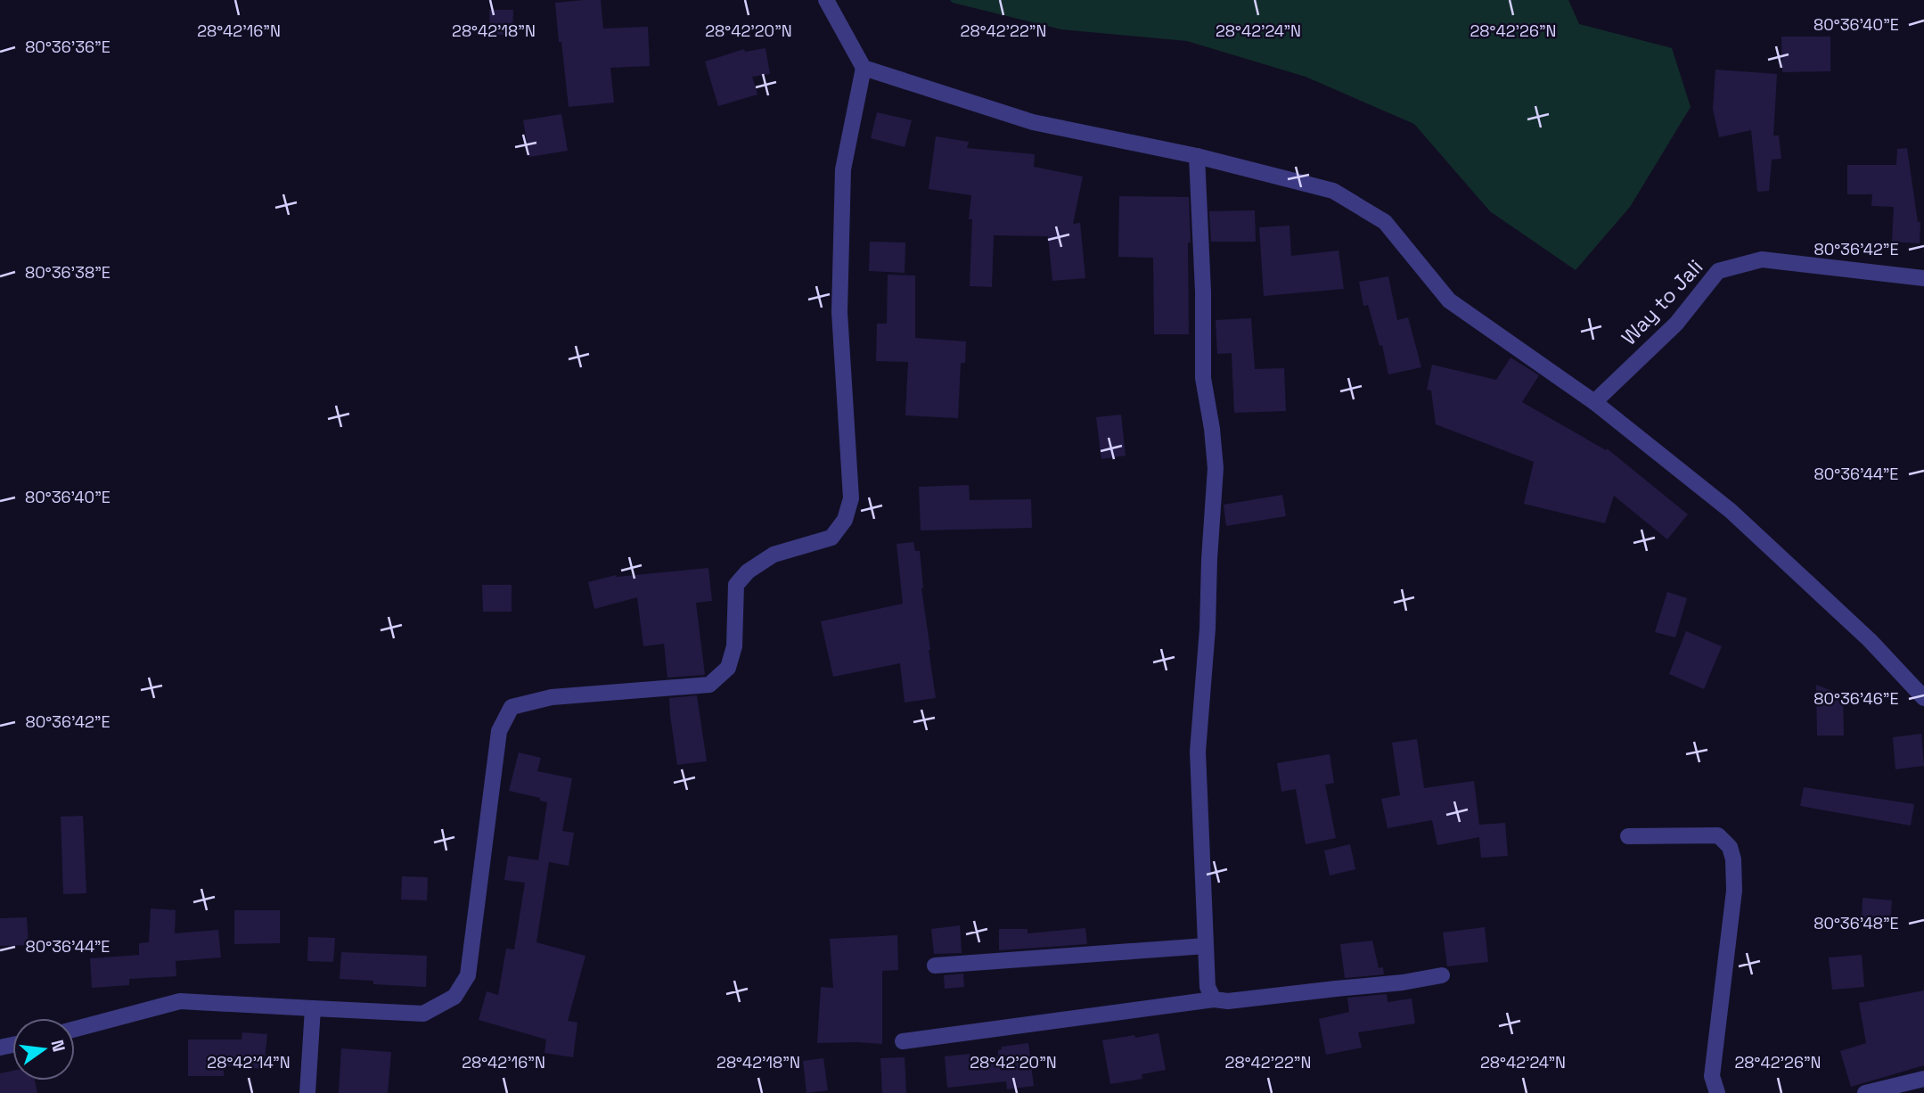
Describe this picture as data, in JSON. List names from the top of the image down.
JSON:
{
  "streets": {
    "street": ["Way to Jali"]
  },
  "north": "right",
  "coordinates": [
    "80°36'40\"E",
    "28°42'16\"N",
    "28°42'18\"N",
    "28°42'20\"N",
    "28°42'22\"N",
    "28°42'24\"N",
    "28°42'26\"N",
    "80°36'36\"E",
    "80°36'42\"E",
    "80°36'38\"E",
    "80°36'44\"E",
    "80°36'46\"E",
    "80°36'48\"E",
    "28°42'14\"N"
  ]
}
